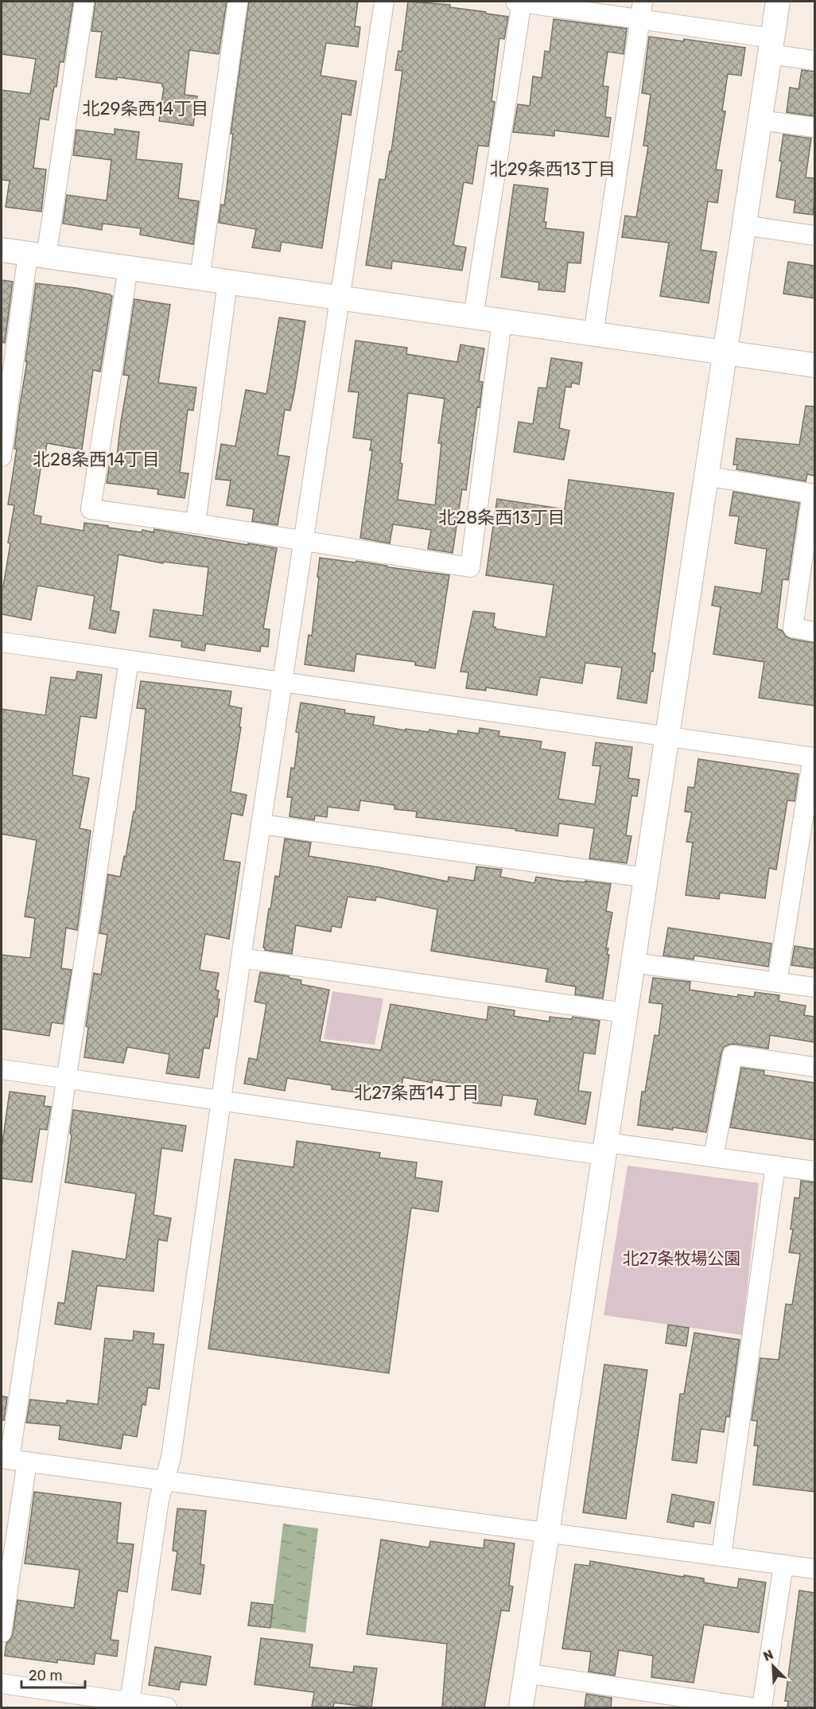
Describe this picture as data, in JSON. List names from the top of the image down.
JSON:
{
  "districts": [
    "北29条西14丁目",
    "北29条西13丁目",
    "北28条西14丁目",
    "北28条西13丁目",
    "北27条西14丁目"
  ],
  "parks": ["北27条牧場公園"],
  "scale_bar": "20 m",
  "north": "top left"
}
